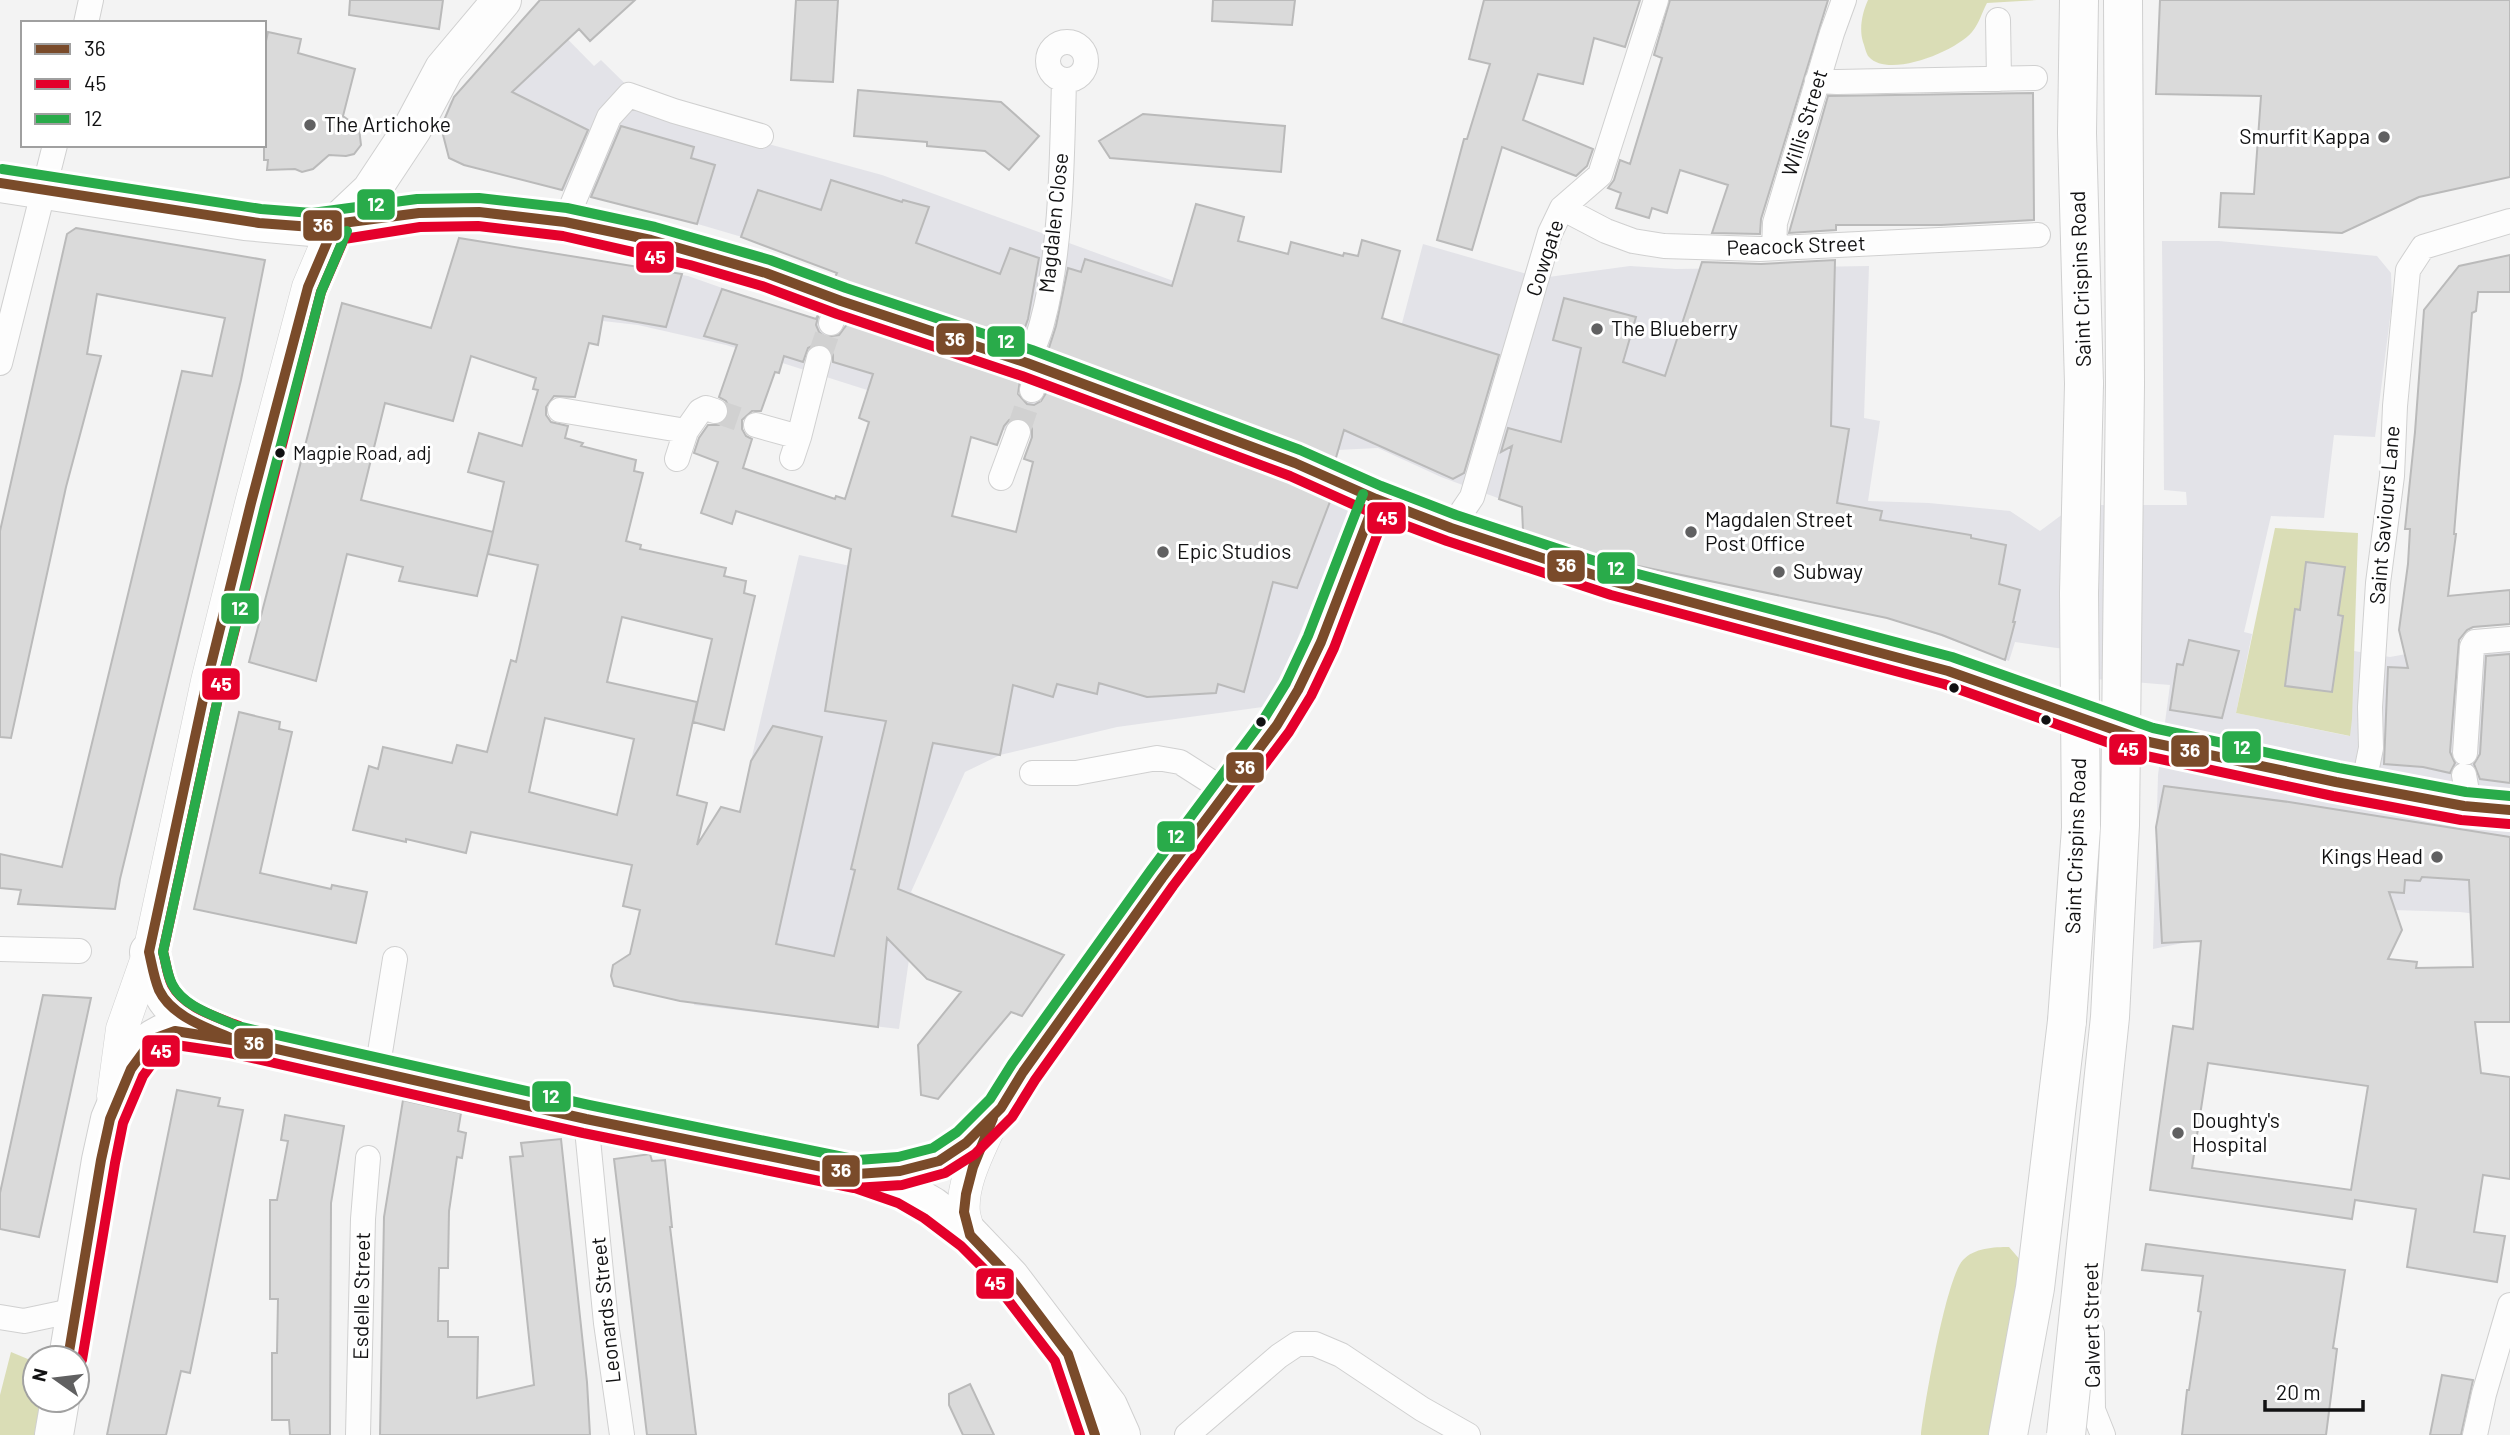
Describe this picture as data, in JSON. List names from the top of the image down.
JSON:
{
  "streets": {
    "main road": ["Saint Crispins Road"],
    "street": [
      "Willis Street",
      "Magdalen Close",
      "Peacock Street",
      "Cowgate",
      "Saint Saviours Lane",
      "Esdelle Street",
      "Leonards Street",
      "Calvert Street"
    ]
  },
  "crossings": [
    ["Willis Street", "Peacock Street"],
    ["Peacock Street", "Cowgate"],
    ["Saint Crispins Road", "Calvert Street"]
  ],
  "places": [
    "The Artichoke",
    "Smurfit Kappa",
    "The Blueberry",
    "Magpie Road, adj",
    "Magdalen Street Post Office",
    "Epic Studios",
    "Subway",
    "Kings Head",
    "Doughty's Hospital"
  ],
  "lines": ["transit line 12", "transit line 36", "transit line 45"],
  "legend": ["36", "45", "12"],
  "scale_bar": "20 m",
  "north": "left"
}
